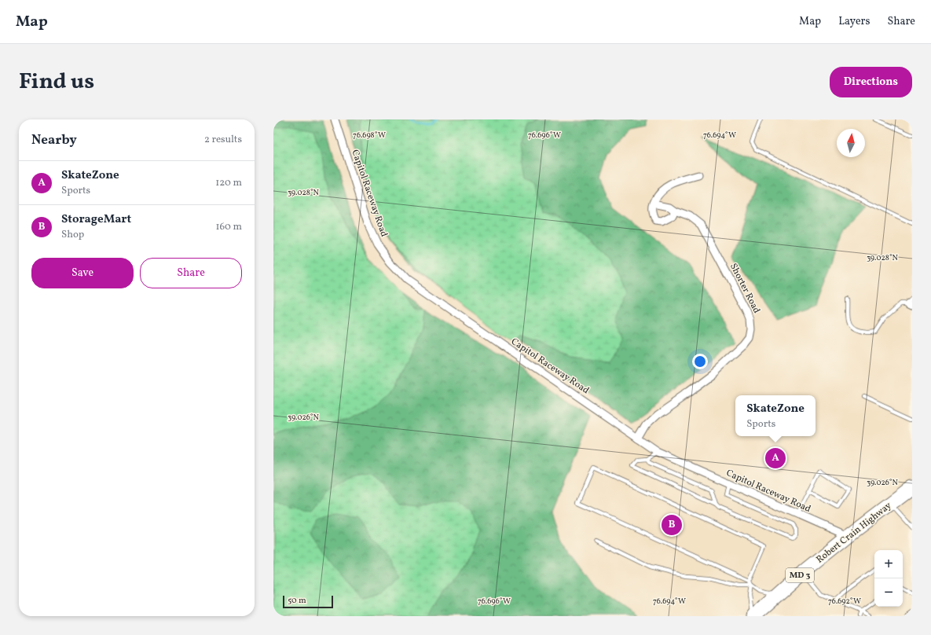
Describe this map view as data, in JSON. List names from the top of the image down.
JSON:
{
  "streets": {
    "highway": ["Robert Crain Highway", "MD 3"],
    "street": ["Capitol Raceway Road", "Shorter Road"]
  },
  "crossings": [
    ["Capitol Raceway Road", "Shorter Road"],
    ["Capitol Raceway Road", "Robert Crain Highway"]
  ],
  "scale_bar": "50 m",
  "north": "top",
  "page": {
    "header": "Map",
    "nav": ["Map", "Layers", "Share"],
    "title": "Find us",
    "buttons": [
      "Directions",
      ["Save", "Share"]
    ],
    "heading": ["Nearby", "2 results"],
    "list": [
      {
        "mark": "A",
        "name": "SkateZone",
        "note": "Sports",
        "value": "120 m"
      },
      {
        "mark": "B",
        "name": "StorageMart",
        "note": "Shop",
        "value": "160 m"
      }
    ],
    "popup": ["SkateZone", "Sports"],
    "pins": ["A", "B"],
    "map_buttons": ["+", "−"],
    "scale": "50 m"
  },
  "coordinates": [
    "76.698°W",
    "76.696°W",
    "76.694°W",
    "39.028°N",
    "39.026°N",
    "76.692°W"
  ]
}
